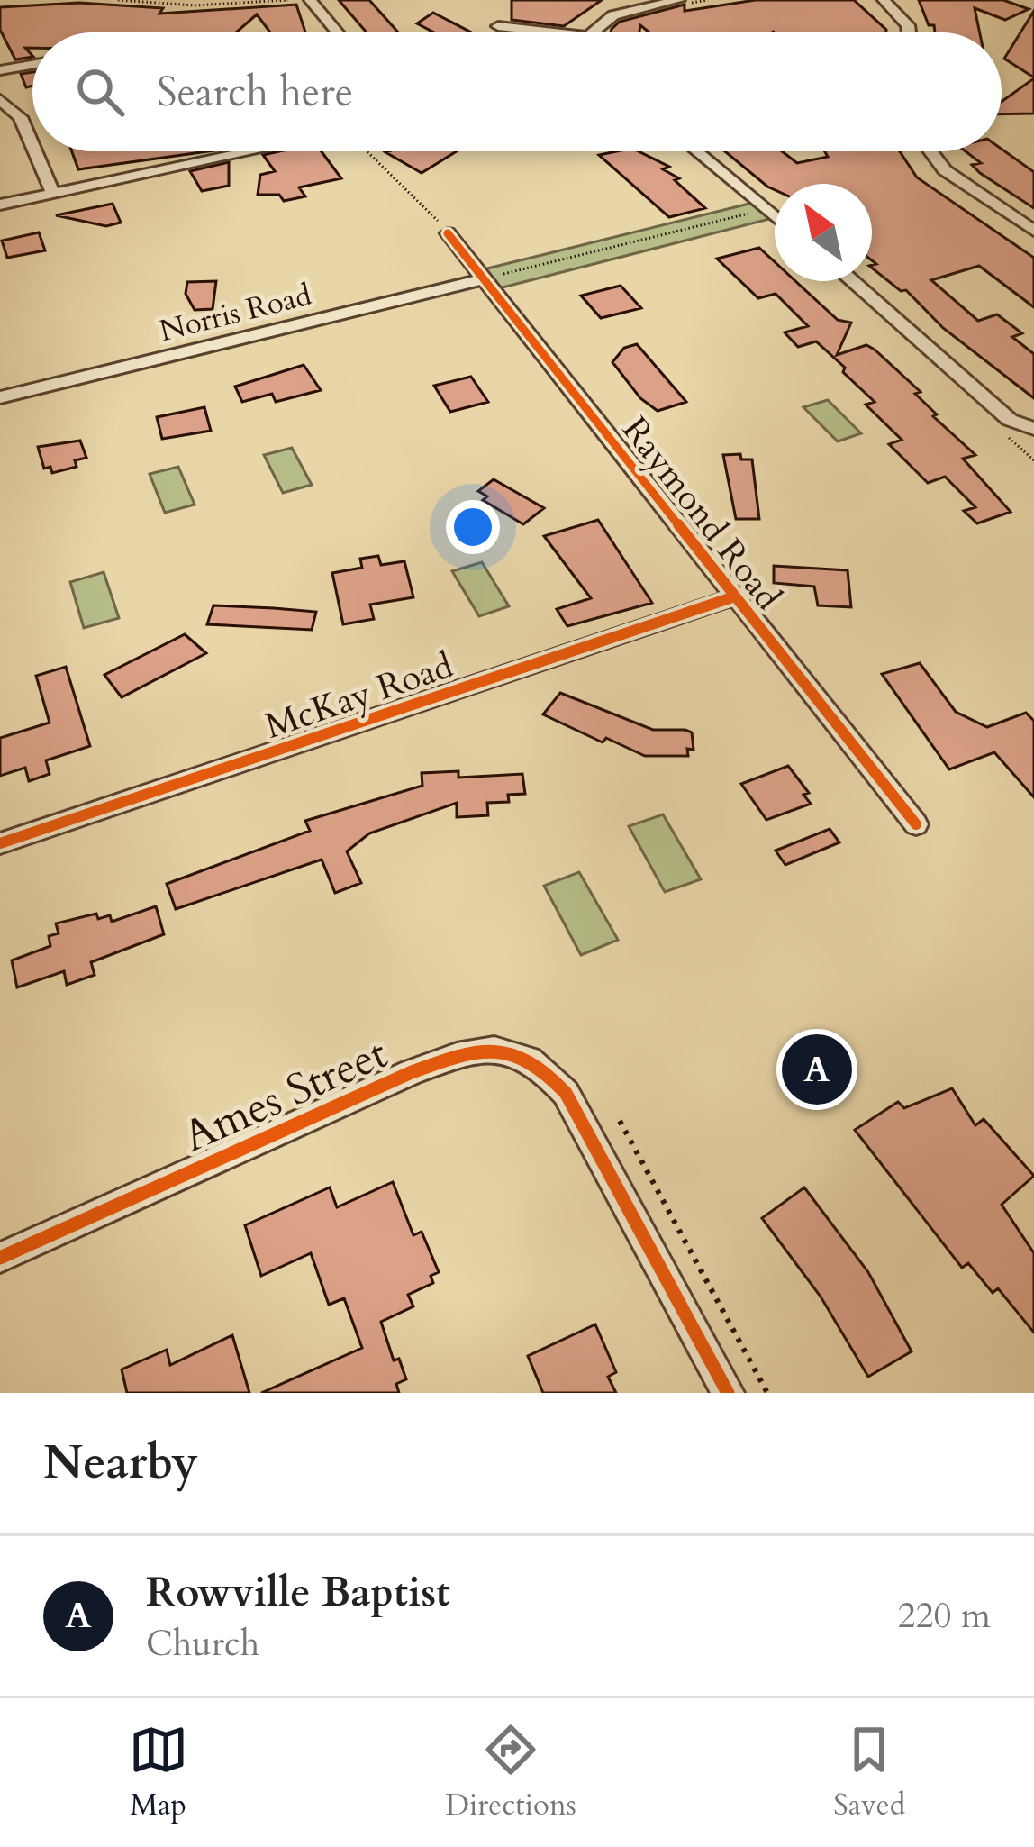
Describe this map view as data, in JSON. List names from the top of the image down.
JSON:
{
  "streets": {
    "street": [
      "Norris Road",
      "Raymond Road",
      "McKay Road",
      "Ames Street"
    ]
  },
  "crossings": [
    ["Norris Road", "Raymond Road"],
    ["Raymond Road", "McKay Road"]
  ],
  "north": "top left",
  "page": {
    "search": "Search here",
    "pins": "A",
    "heading": "Nearby",
    "list": [
      {
        "mark": "A",
        "name": "Rowville Baptist",
        "note": "Church",
        "value": "220 m"
      }
    ],
    "nav": ["Map", "Directions", "Saved"]
  }
}
